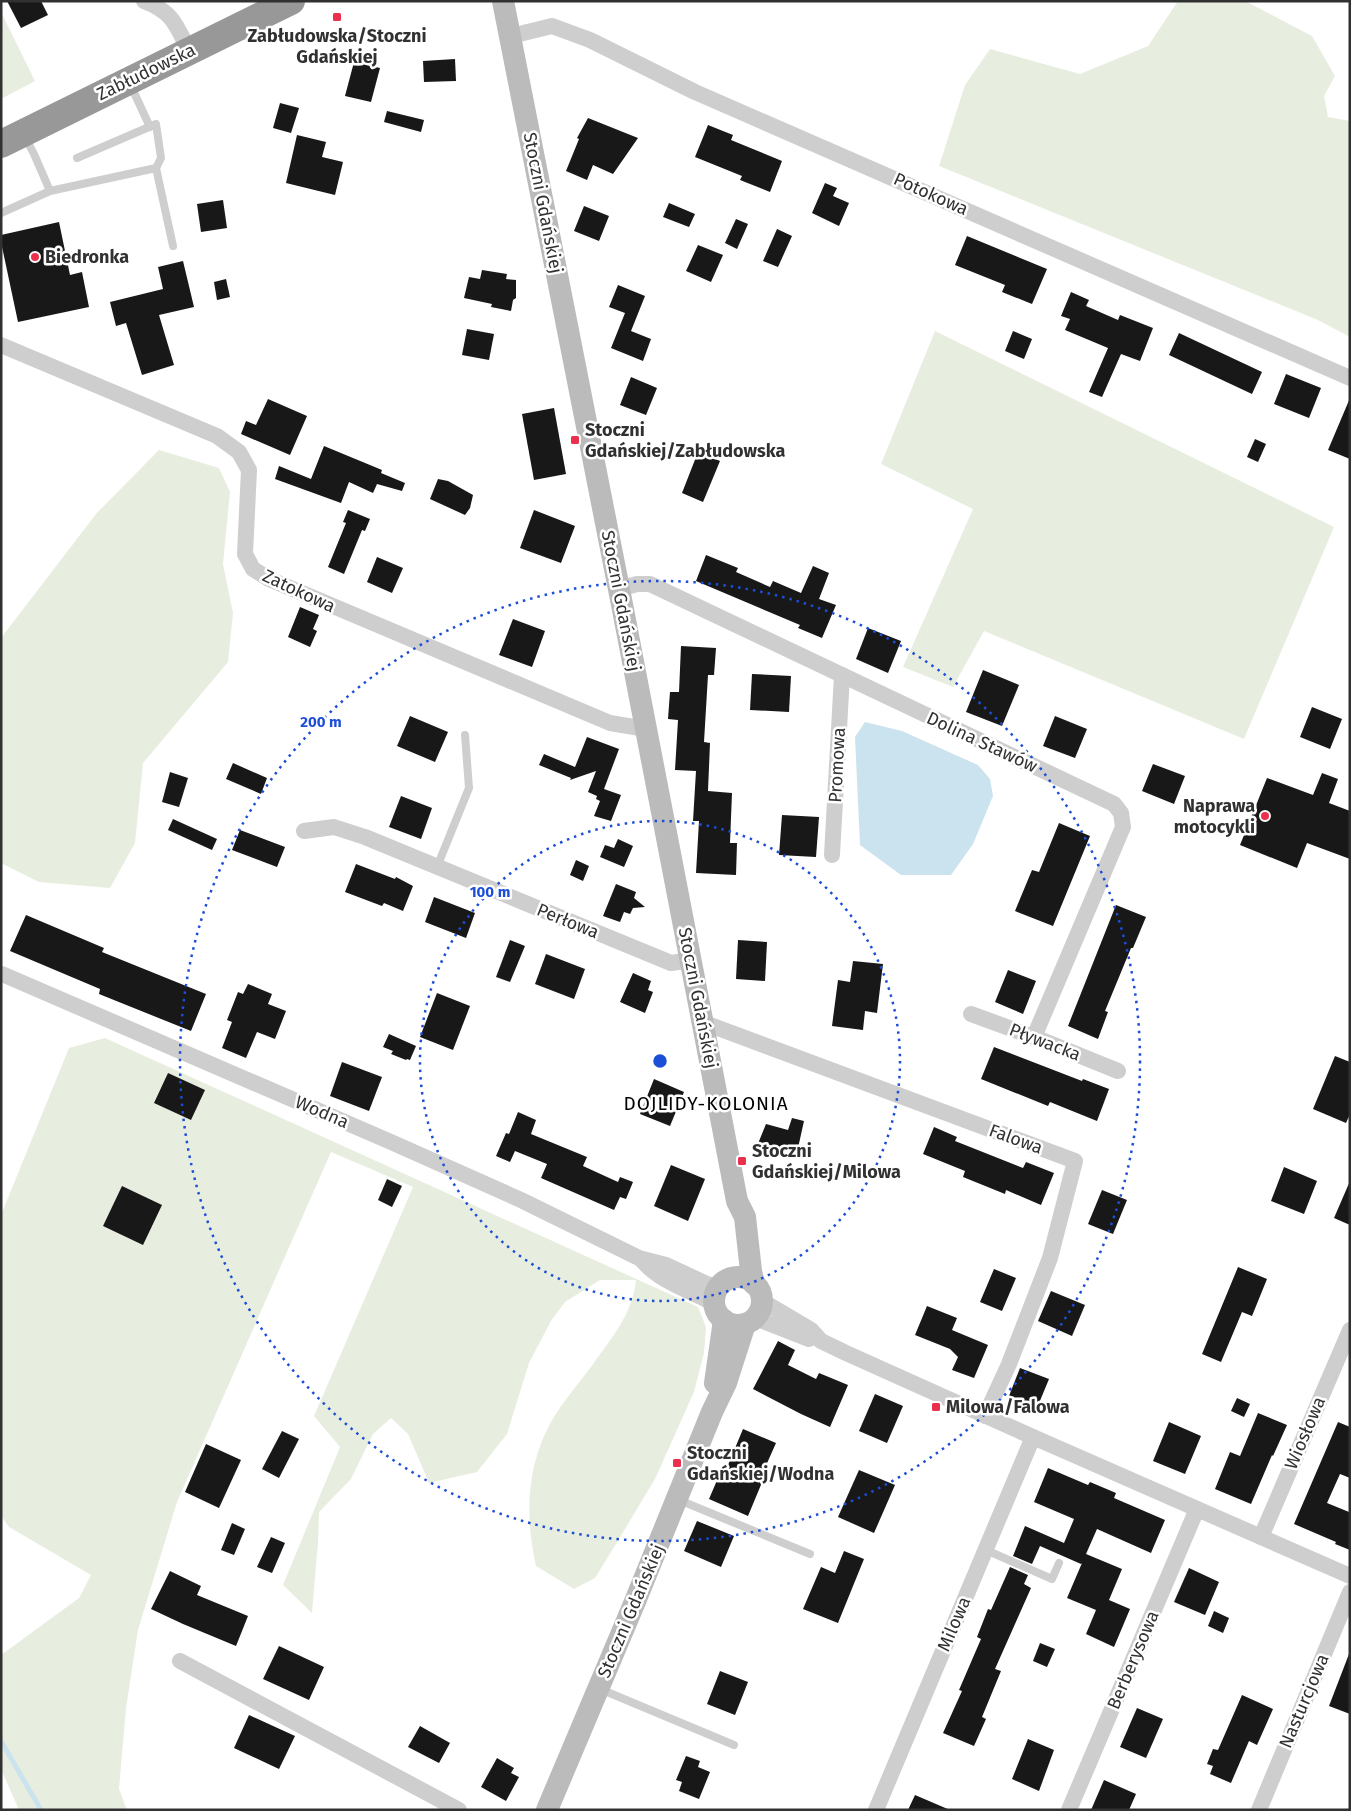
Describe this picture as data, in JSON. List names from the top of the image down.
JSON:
{
  "streets": {
    "highway": ["Zabłudowska"],
    "street": [
      "Potokowa",
      "Stoczni Gdańskiej",
      "Zatokowa",
      "Dolina Stawów",
      "Promowa",
      "Perłowa",
      "Pływacka",
      "Wodna",
      "Falowa",
      "Wiosłowa",
      "Milowa",
      "Berberysowa",
      "Nasturcjowa"
    ]
  },
  "crossings": [
    ["Potokowa", "Stoczni Gdańskiej"],
    ["Stoczni Gdańskiej", "Zatokowa"],
    ["Stoczni Gdańskiej", "Dolina Stawów"],
    ["Stoczni Gdańskiej", "Perłowa"],
    ["Stoczni Gdańskiej", "Wodna"],
    ["Stoczni Gdańskiej", "Falowa"],
    ["Dolina Stawów", "Promowa"],
    ["Dolina Stawów", "Pływacka"]
  ],
  "districts": ["DOJLIDY-KOLONIA"],
  "places": {
    "transit": [
      "Zabłudowska/Stoczni Gdańskiej",
      "Stoczni Gdańskiej/Zabłudowska",
      "Stoczni Gdańskiej/Milowa",
      "Milowa/Falowa",
      "Stoczni Gdańskiej/Wodna"
    ],
    "other": ["Biedronka", "Naprawa motocykli"]
  },
  "rings": ["200 m", "100 m"]
}
